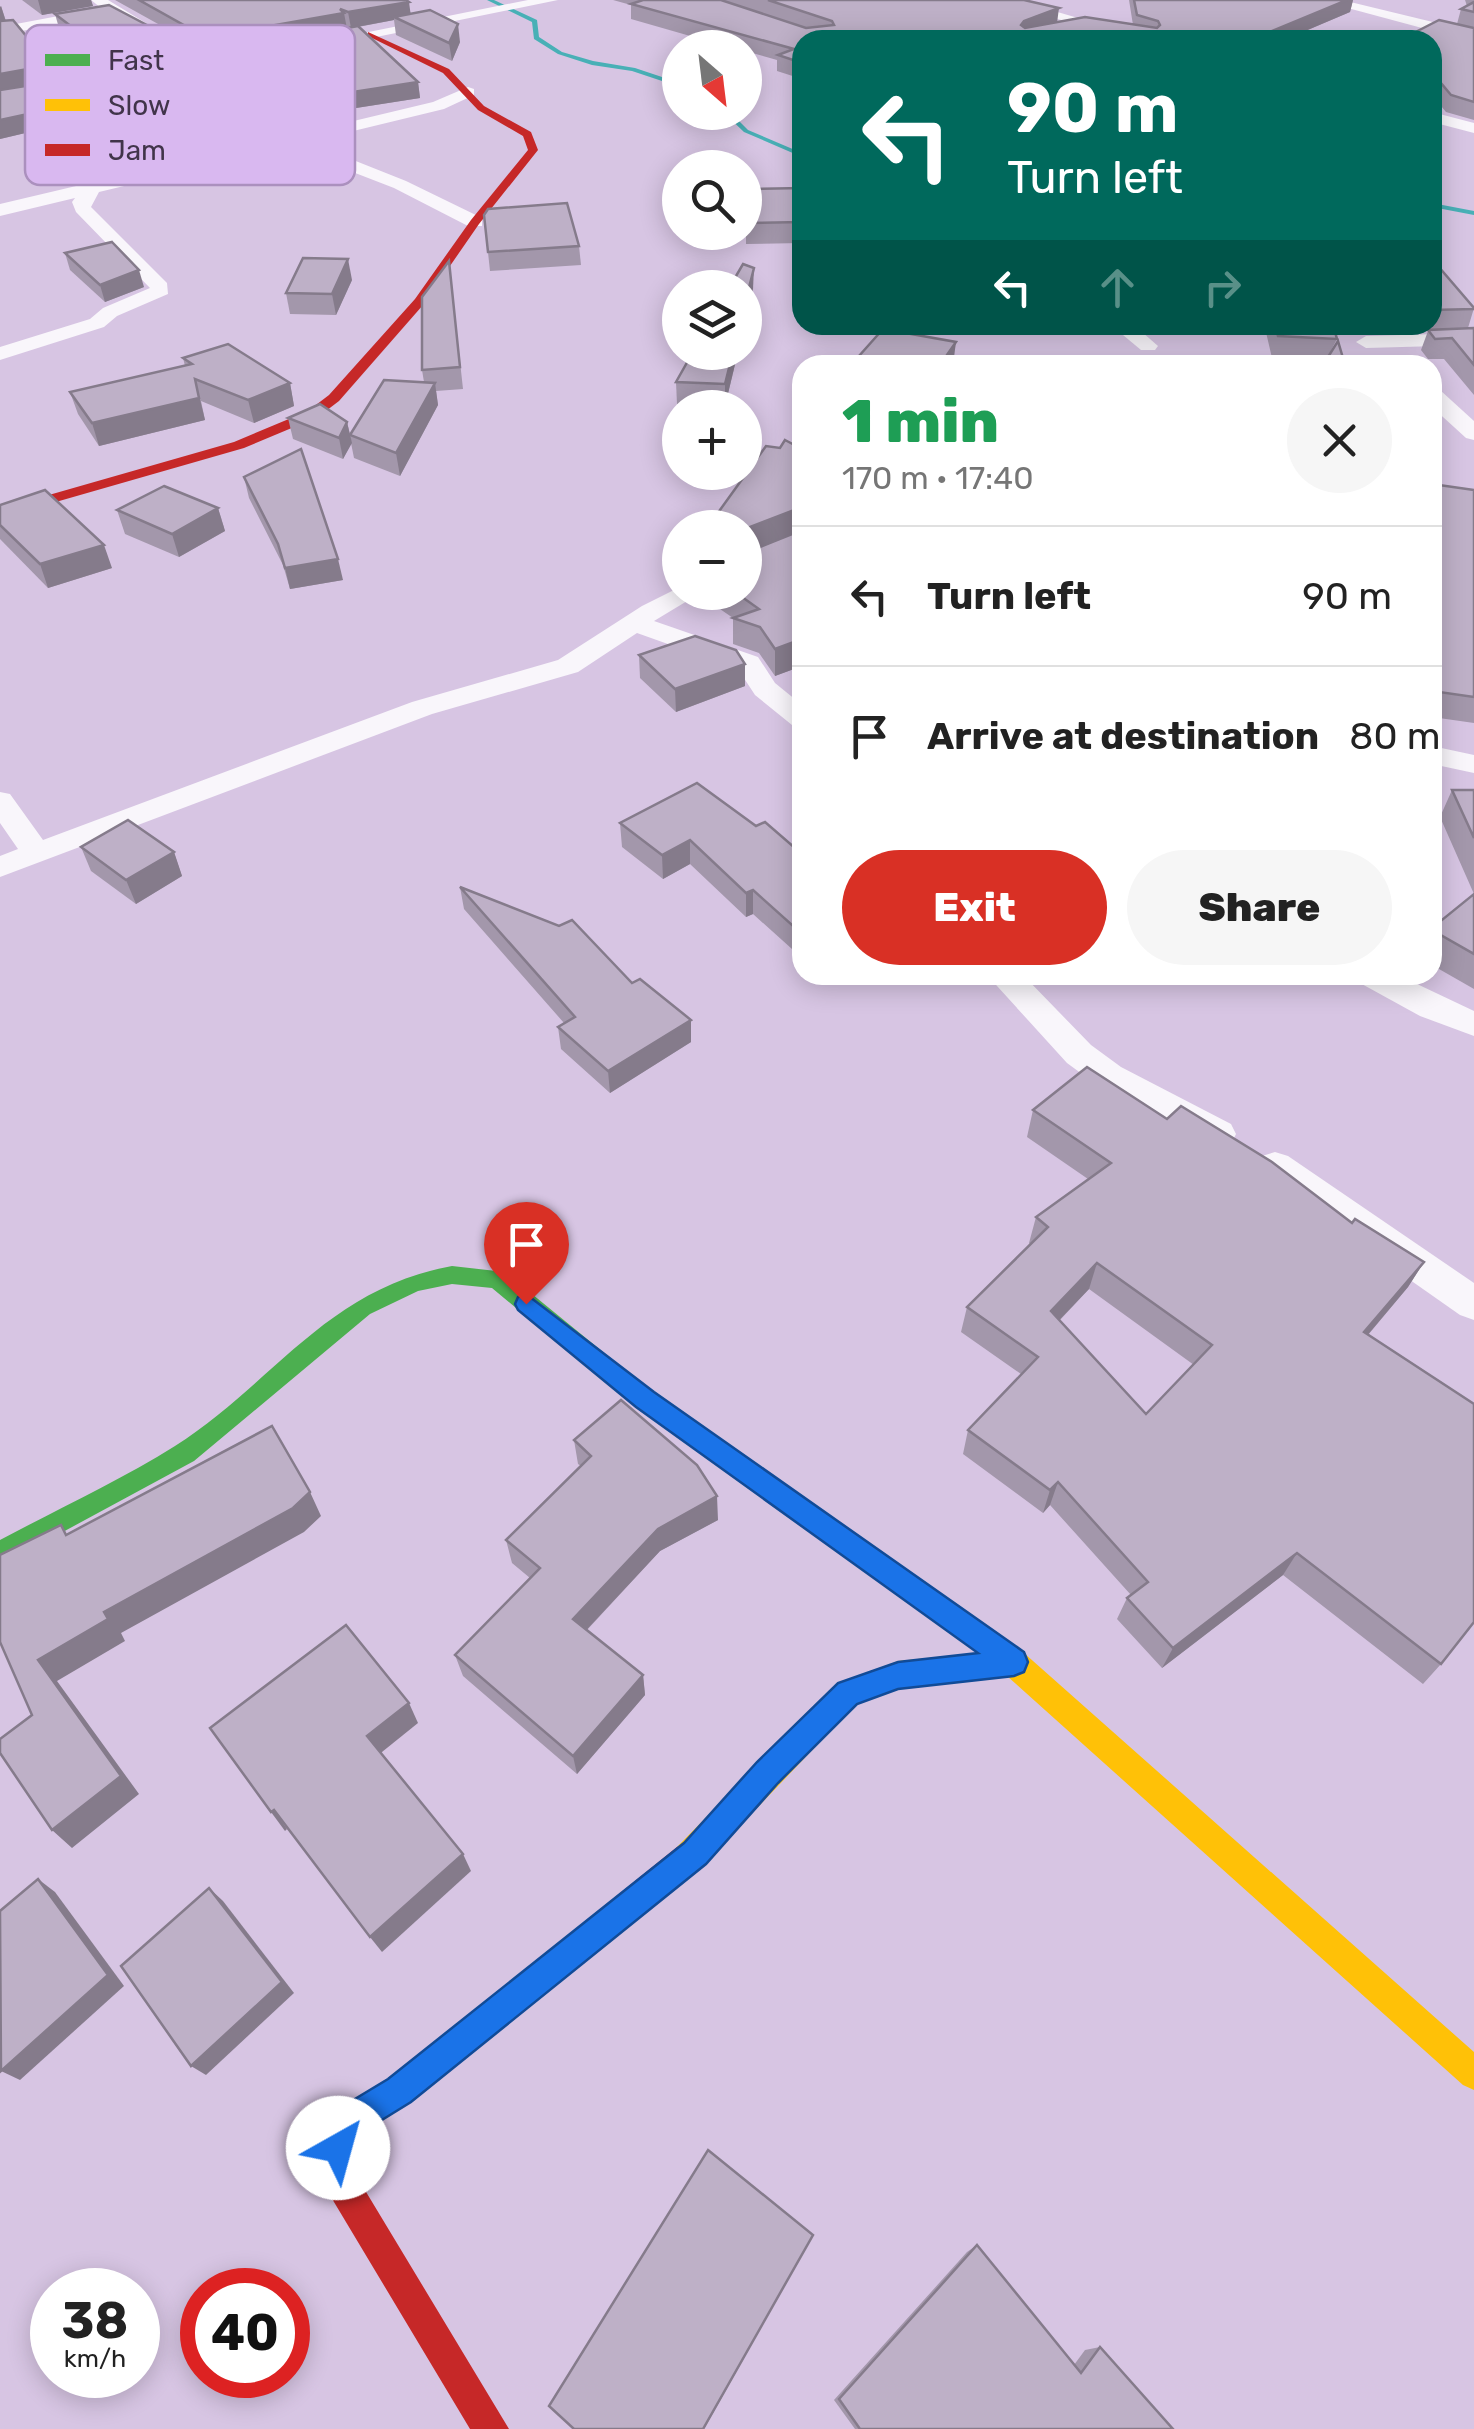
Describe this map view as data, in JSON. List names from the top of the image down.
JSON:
{
  "legend": ["Fast", "Slow", "Jam"],
  "north": "bottom right",
  "page": {
    "map_buttons": ["+", "−"],
    "turn": ["90 m", "Turn left"],
    "heading": ["1 min", "170 m · 17:40"],
    "list": [
      {
        "name": "Turn left",
        "value": "90 m"
      },
      {
        "name": "Arrive at destination",
        "value": "80 m"
      }
    ],
    "buttons": ["Exit", "Share"],
    "speed": "38 km/h",
    "limit": "40"
  }
}
